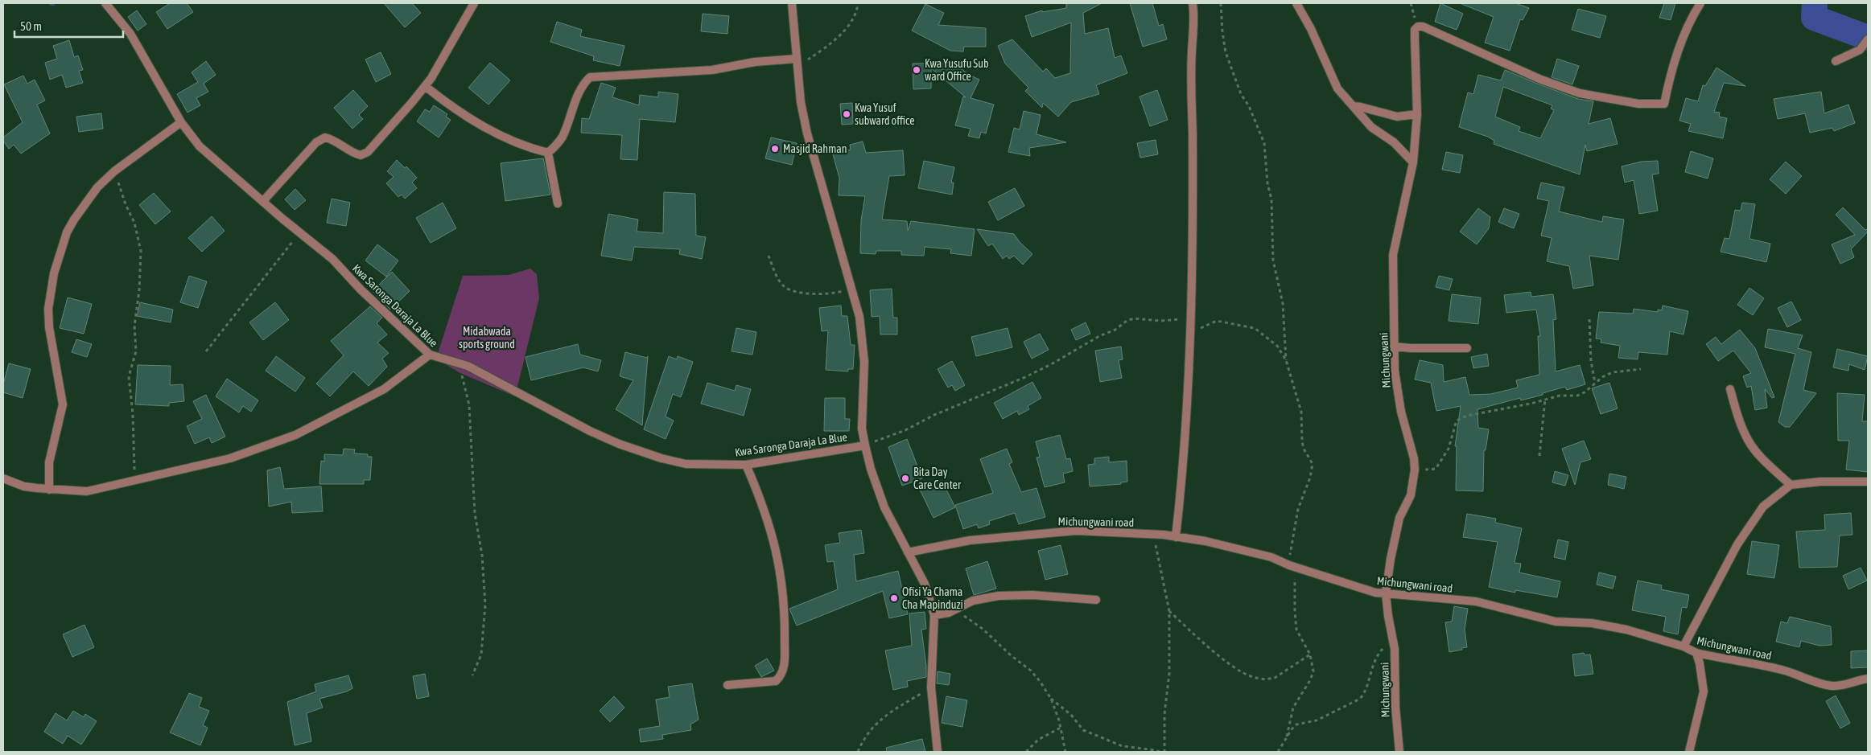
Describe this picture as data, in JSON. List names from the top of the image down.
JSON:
{
  "streets": {
    "street": ["Kwa Saronga Daraja La Blue", "Michungwani", "Michungwani road"]
  },
  "crossings": [
    ["Michungwani", "Michungwani road"]
  ],
  "parks": ["Midabwada sports ground"],
  "places": [
    "Kwa Yusufu Sub ward Office",
    "Kwa Yusuf subward office",
    "Masjid Rahman",
    "Bita Day Care Center",
    "Ofisi Ya Chama Cha Mapinduzi"
  ],
  "scale_bar": "50 m"
}
